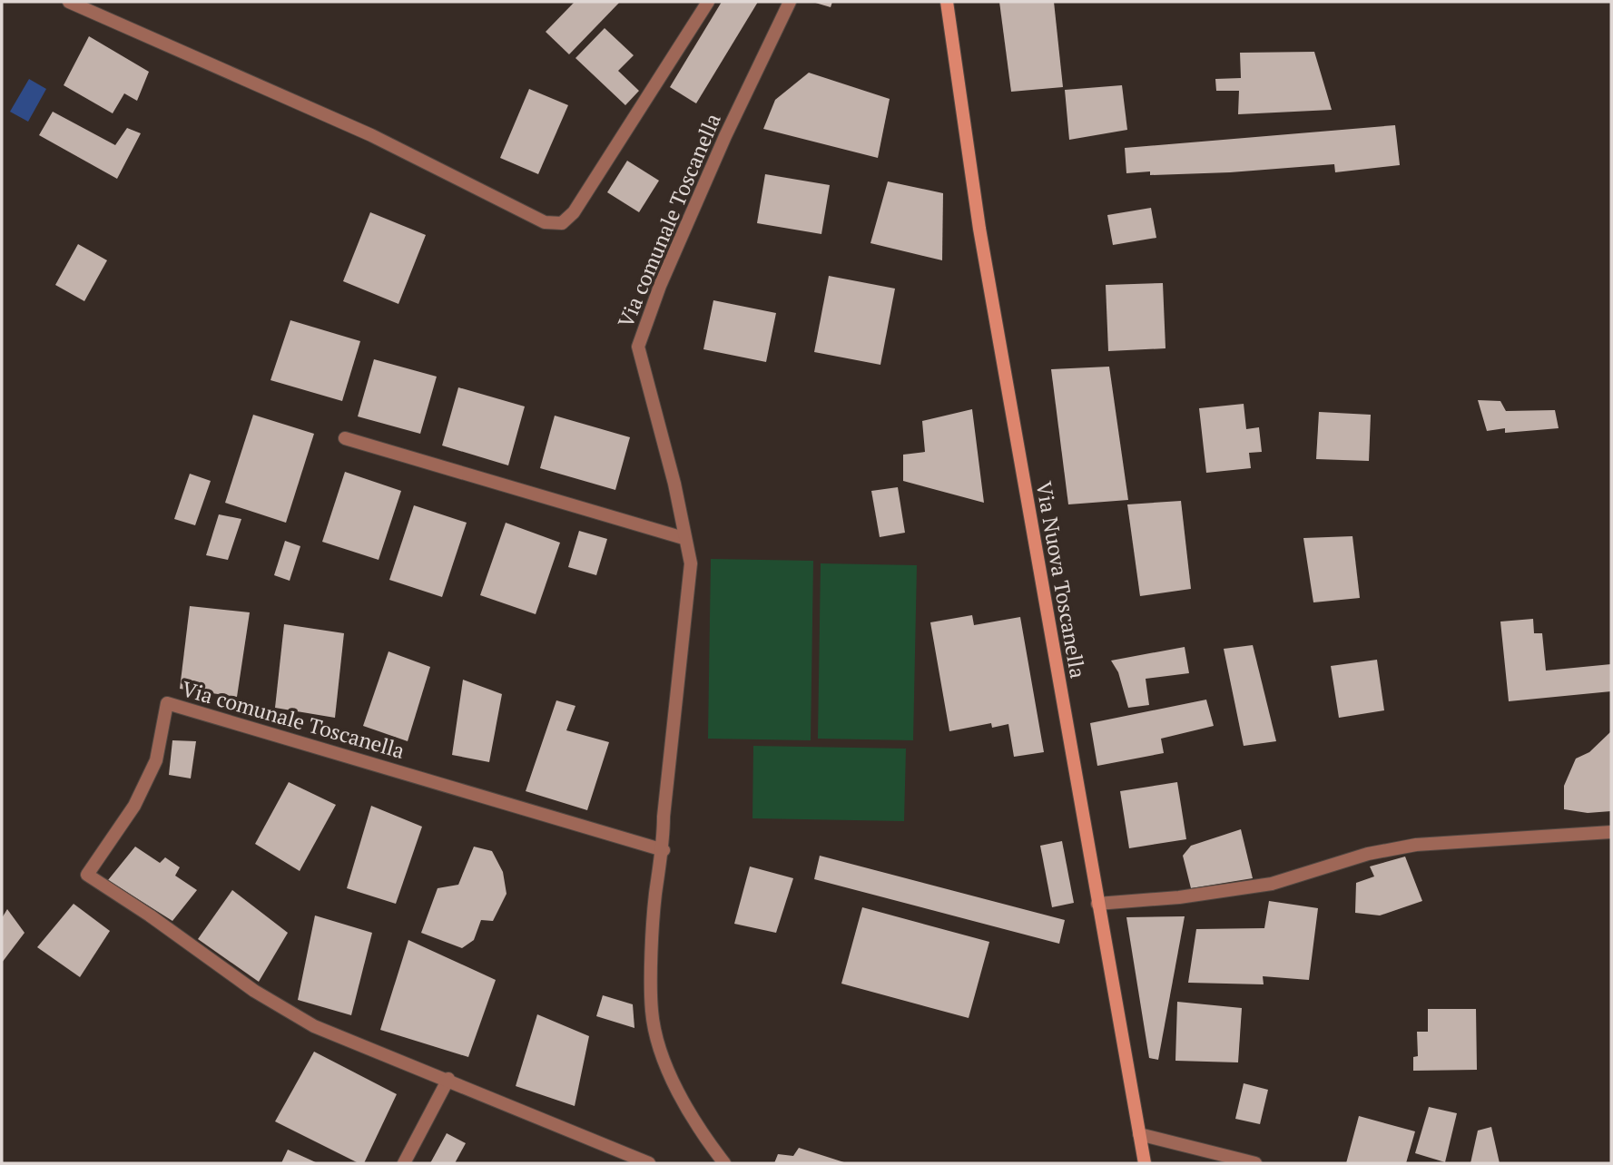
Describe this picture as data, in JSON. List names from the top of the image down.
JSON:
{
  "streets": {
    "main road": ["Via Nuova Toscanella"],
    "street": ["Via comunale Toscanella"]
  }
}
